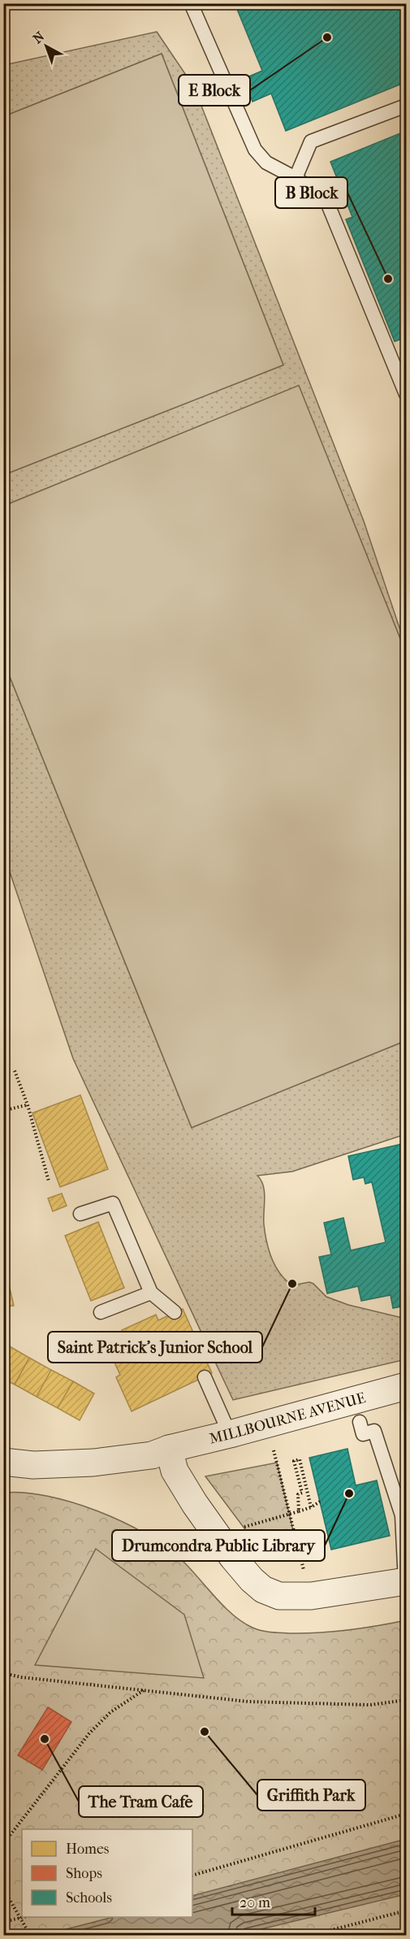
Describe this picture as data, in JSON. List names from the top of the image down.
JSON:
{
  "streets": {
    "street": ["MILLBOURNE AVENUE"]
  },
  "places": [
    "E Block",
    "B Block",
    "Saint Patrick's Junior School",
    "Drumcondra Public Library",
    "Griffith Park",
    "The Tram Cafe"
  ],
  "legend": ["Homes", "Shops", "Schools"],
  "scale_bar": "20 m",
  "north": "top left"
}
